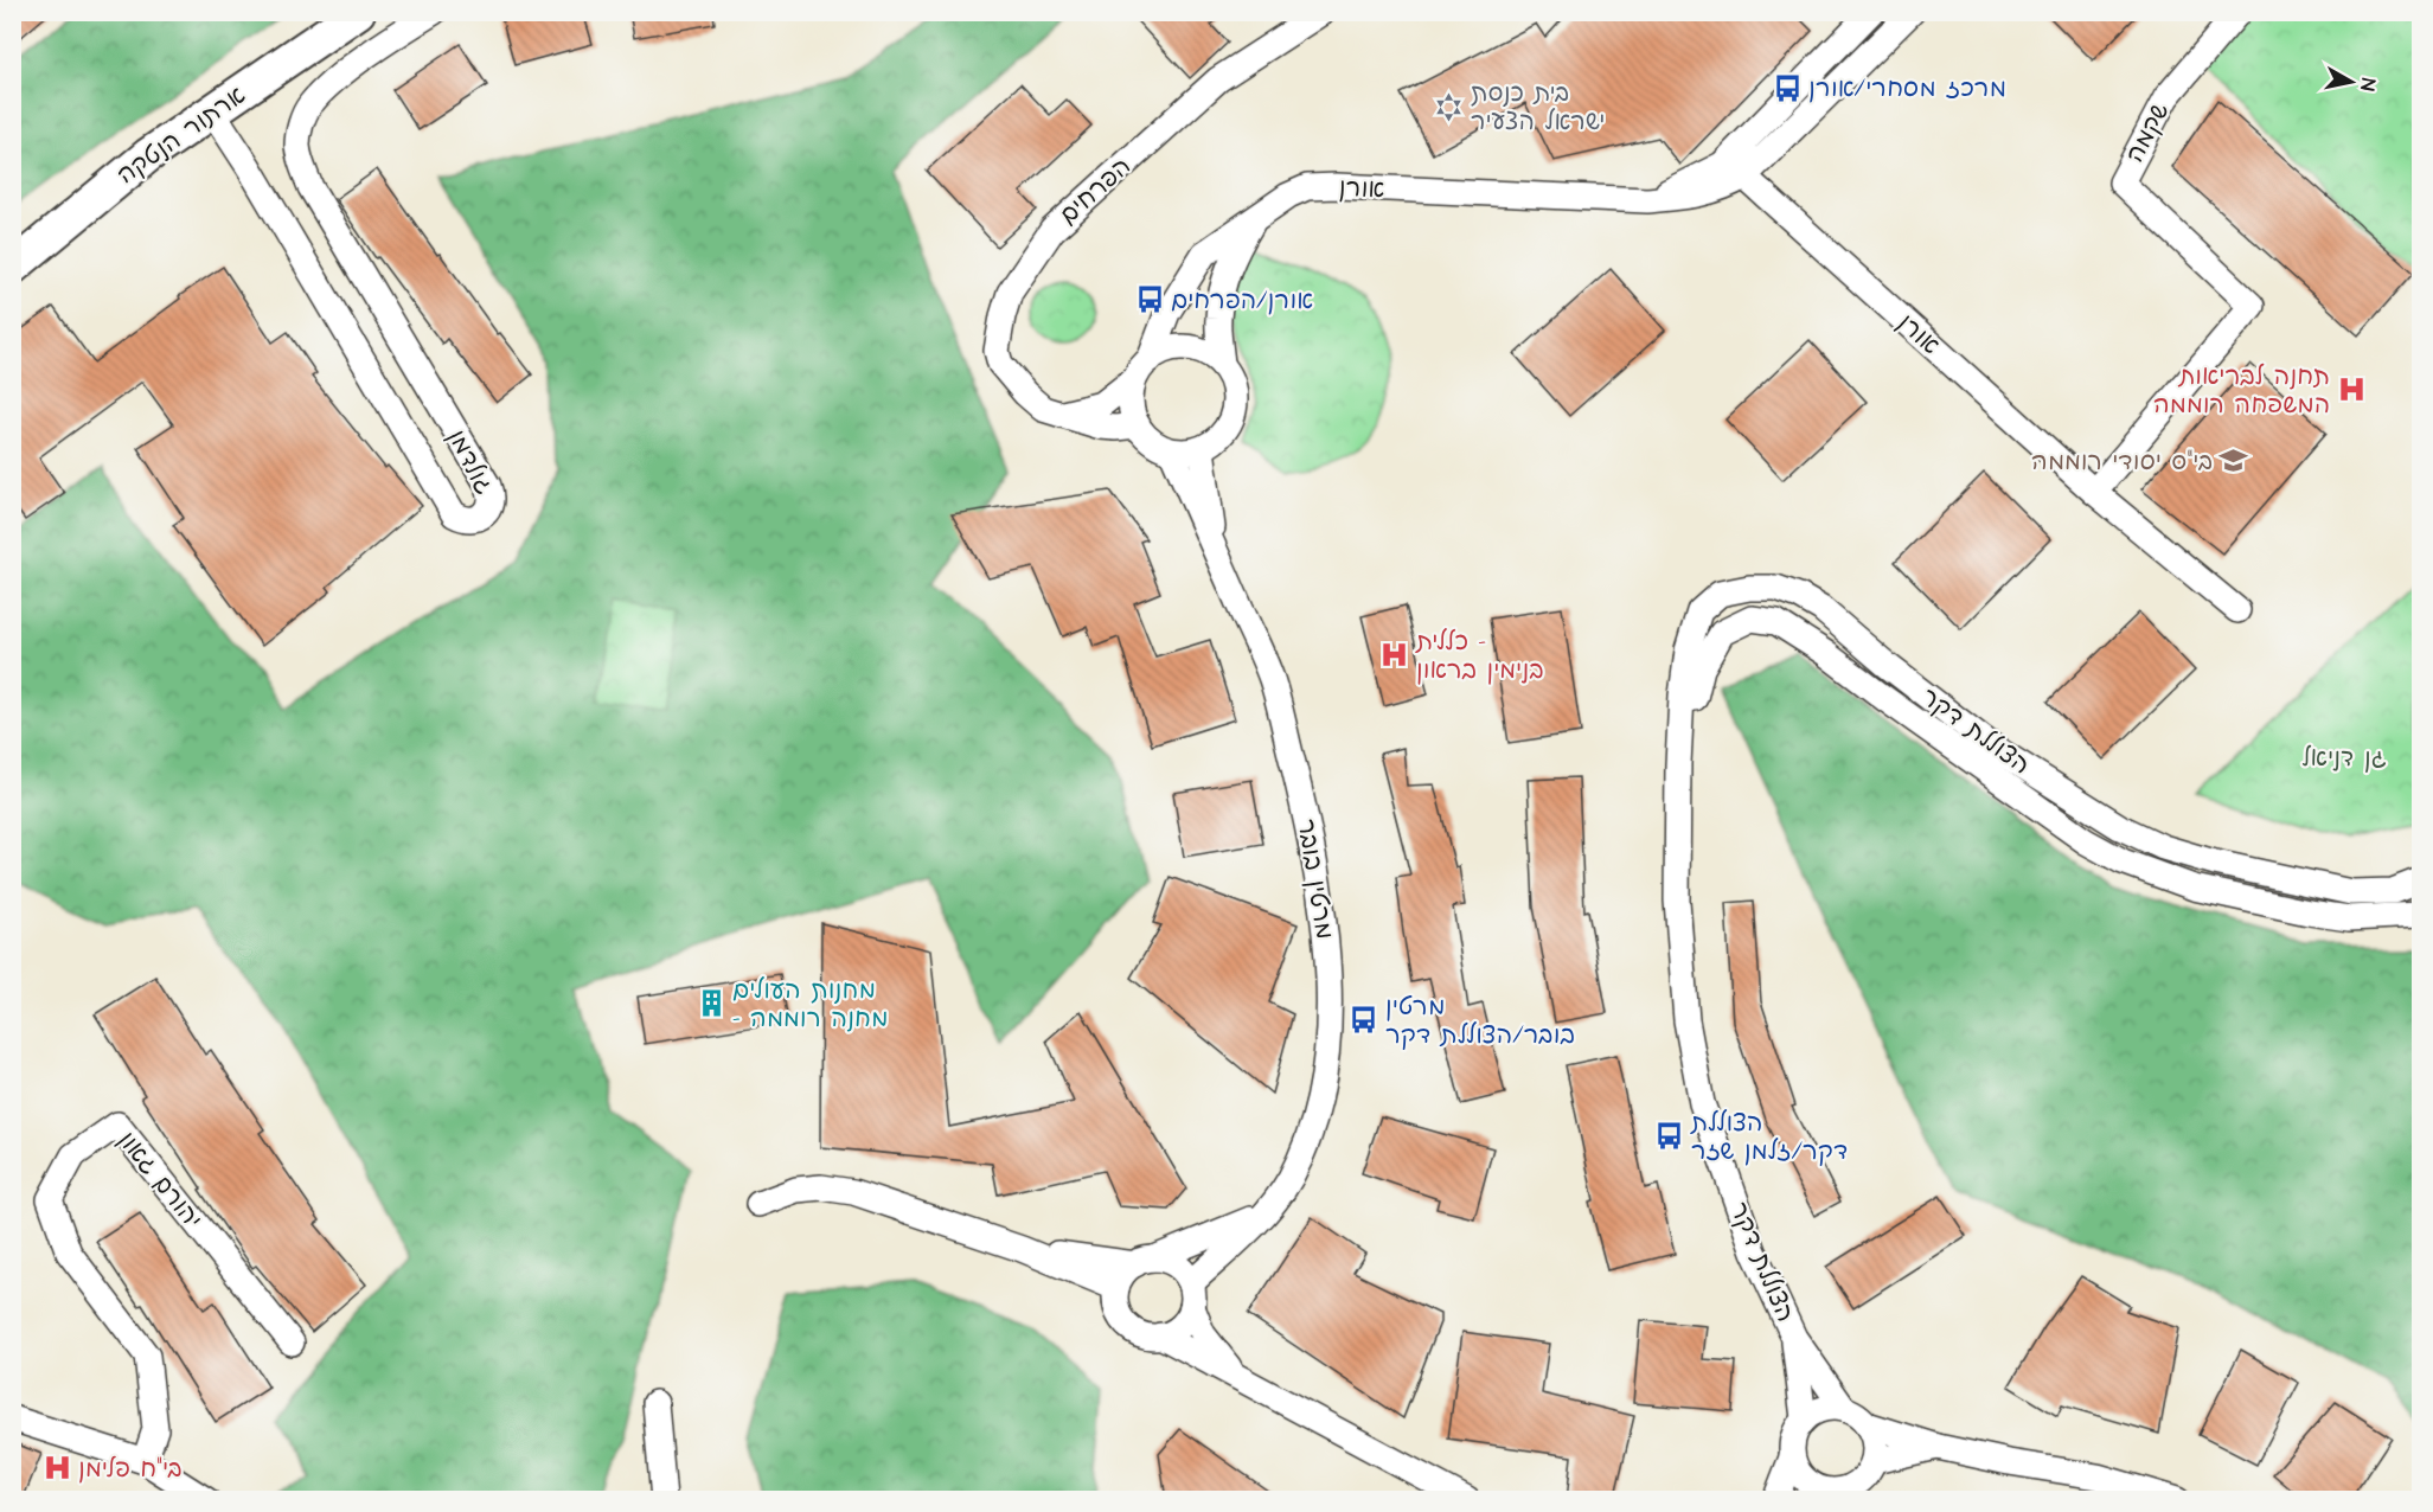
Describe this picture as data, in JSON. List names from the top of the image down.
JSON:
{
  "streets": {
    "street": [
      "שקמה",
      "ארתור הנטקה",
      "אורן",
      "הפרחים",
      "גולדמן",
      "הצוללת דקר",
      "מרטין בובר",
      "יהורם גאון"
    ]
  },
  "crossings": [
    ["שקמה", "אורן"],
    ["ארתור הנטקה", "גולדמן"],
    ["אורן", "הפרחים"],
    ["אורן", "מרטין בובר"],
    ["הפרחים", "מרטין בובר"]
  ],
  "parks": ["גן דניאל"],
  "places": {
    "bus stop": [
      "מרכז מסחרי/אורן",
      "אורן/הפרחים",
      "מרטין בובר/הצוללת דקר",
      "הצוללת דקר/זלמן שזר"
    ],
    "synagogue": ["בית כנסת ישראל הצעיר"],
    "hospital": ["תחנה לבריאות המשפחה רוממה", "כללית - בנימין בראון", "בי\"ח פלימן"],
    "school or university": ["בי\"ס יסודי רוממה"],
    "building": ["מחנות העולים - מחנה רוממה"]
  },
  "north": "right"
}
